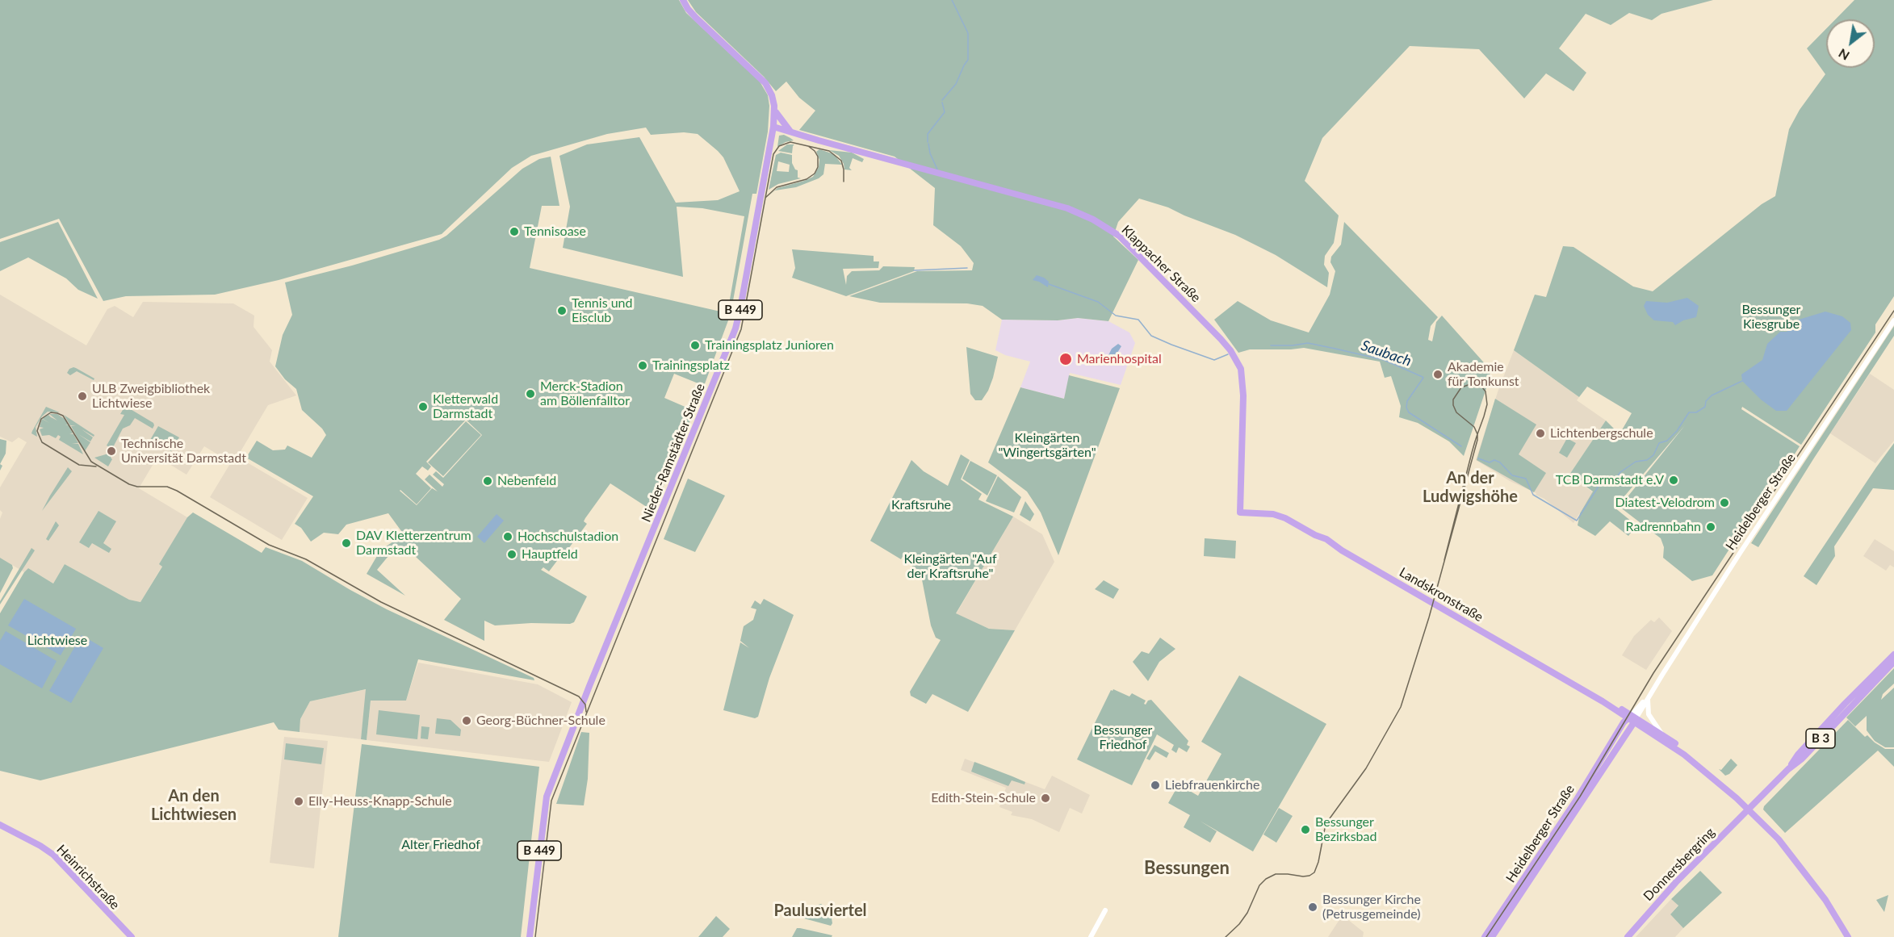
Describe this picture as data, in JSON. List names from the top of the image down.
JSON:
{
  "streets": {
    "main road": [
      "Klappacher Straße",
      "B 449",
      "Nieder-Ramstädter Straße",
      "Heidelberger Straße",
      "Landskronstraße",
      "B 3",
      "Donnersbergring",
      "Heinrichstraße"
    ]
  },
  "crossings": [
    ["Klappacher Straße", "Nieder-Ramstädter Straße"],
    ["Klappacher Straße", "Landskronstraße"],
    ["Heidelberger Straße", "Landskronstraße"],
    ["B 3", "Donnersbergring"]
  ],
  "districts": [
    "An der Ludwigshöhe",
    "An den Lichtwiesen",
    "Bessungen",
    "Paulusviertel"
  ],
  "water": ["Saubach"],
  "parks": [
    "Bessunger Kiesgrube",
    "Kleingärten \"Wingertsgärten\"",
    "Kraftsruhe",
    "Kleingärten \"Auf der Kraftsruhe\"",
    "Lichtwiese",
    "Bessunger Friedhof",
    "Alter Friedhof"
  ],
  "places": [
    "Tennisoase",
    "Tennis und Eisclub",
    "Trainingsplatz Junioren",
    "Marienhospital",
    "Trainingsplatz",
    "Akademie für Tonkunst",
    "Merck-Stadion am Böllenfalltor",
    "ULB Zweigbibliothek Lichtwiese",
    "Kletterwald Darmstadt",
    "Lichtenbergschule",
    "Technische Universität Darmstadt",
    "TCB Darmstadt e.V",
    "Nebenfeld",
    "Diatest-Velodrom",
    "Radrennbahn",
    "Hochschulstadion",
    "DAV Kletterzentrum Darmstadt",
    "Hauptfeld",
    "Georg-Büchner-Schule",
    "Liebfrauenkirche",
    "Edith-Stein-Schule",
    "Elly-Heuss-Knapp-Schule",
    "Bessunger Bezirksbad",
    "Bessunger Kirche (Petrusgemeinde)"
  ],
  "north": "bottom left"
}
